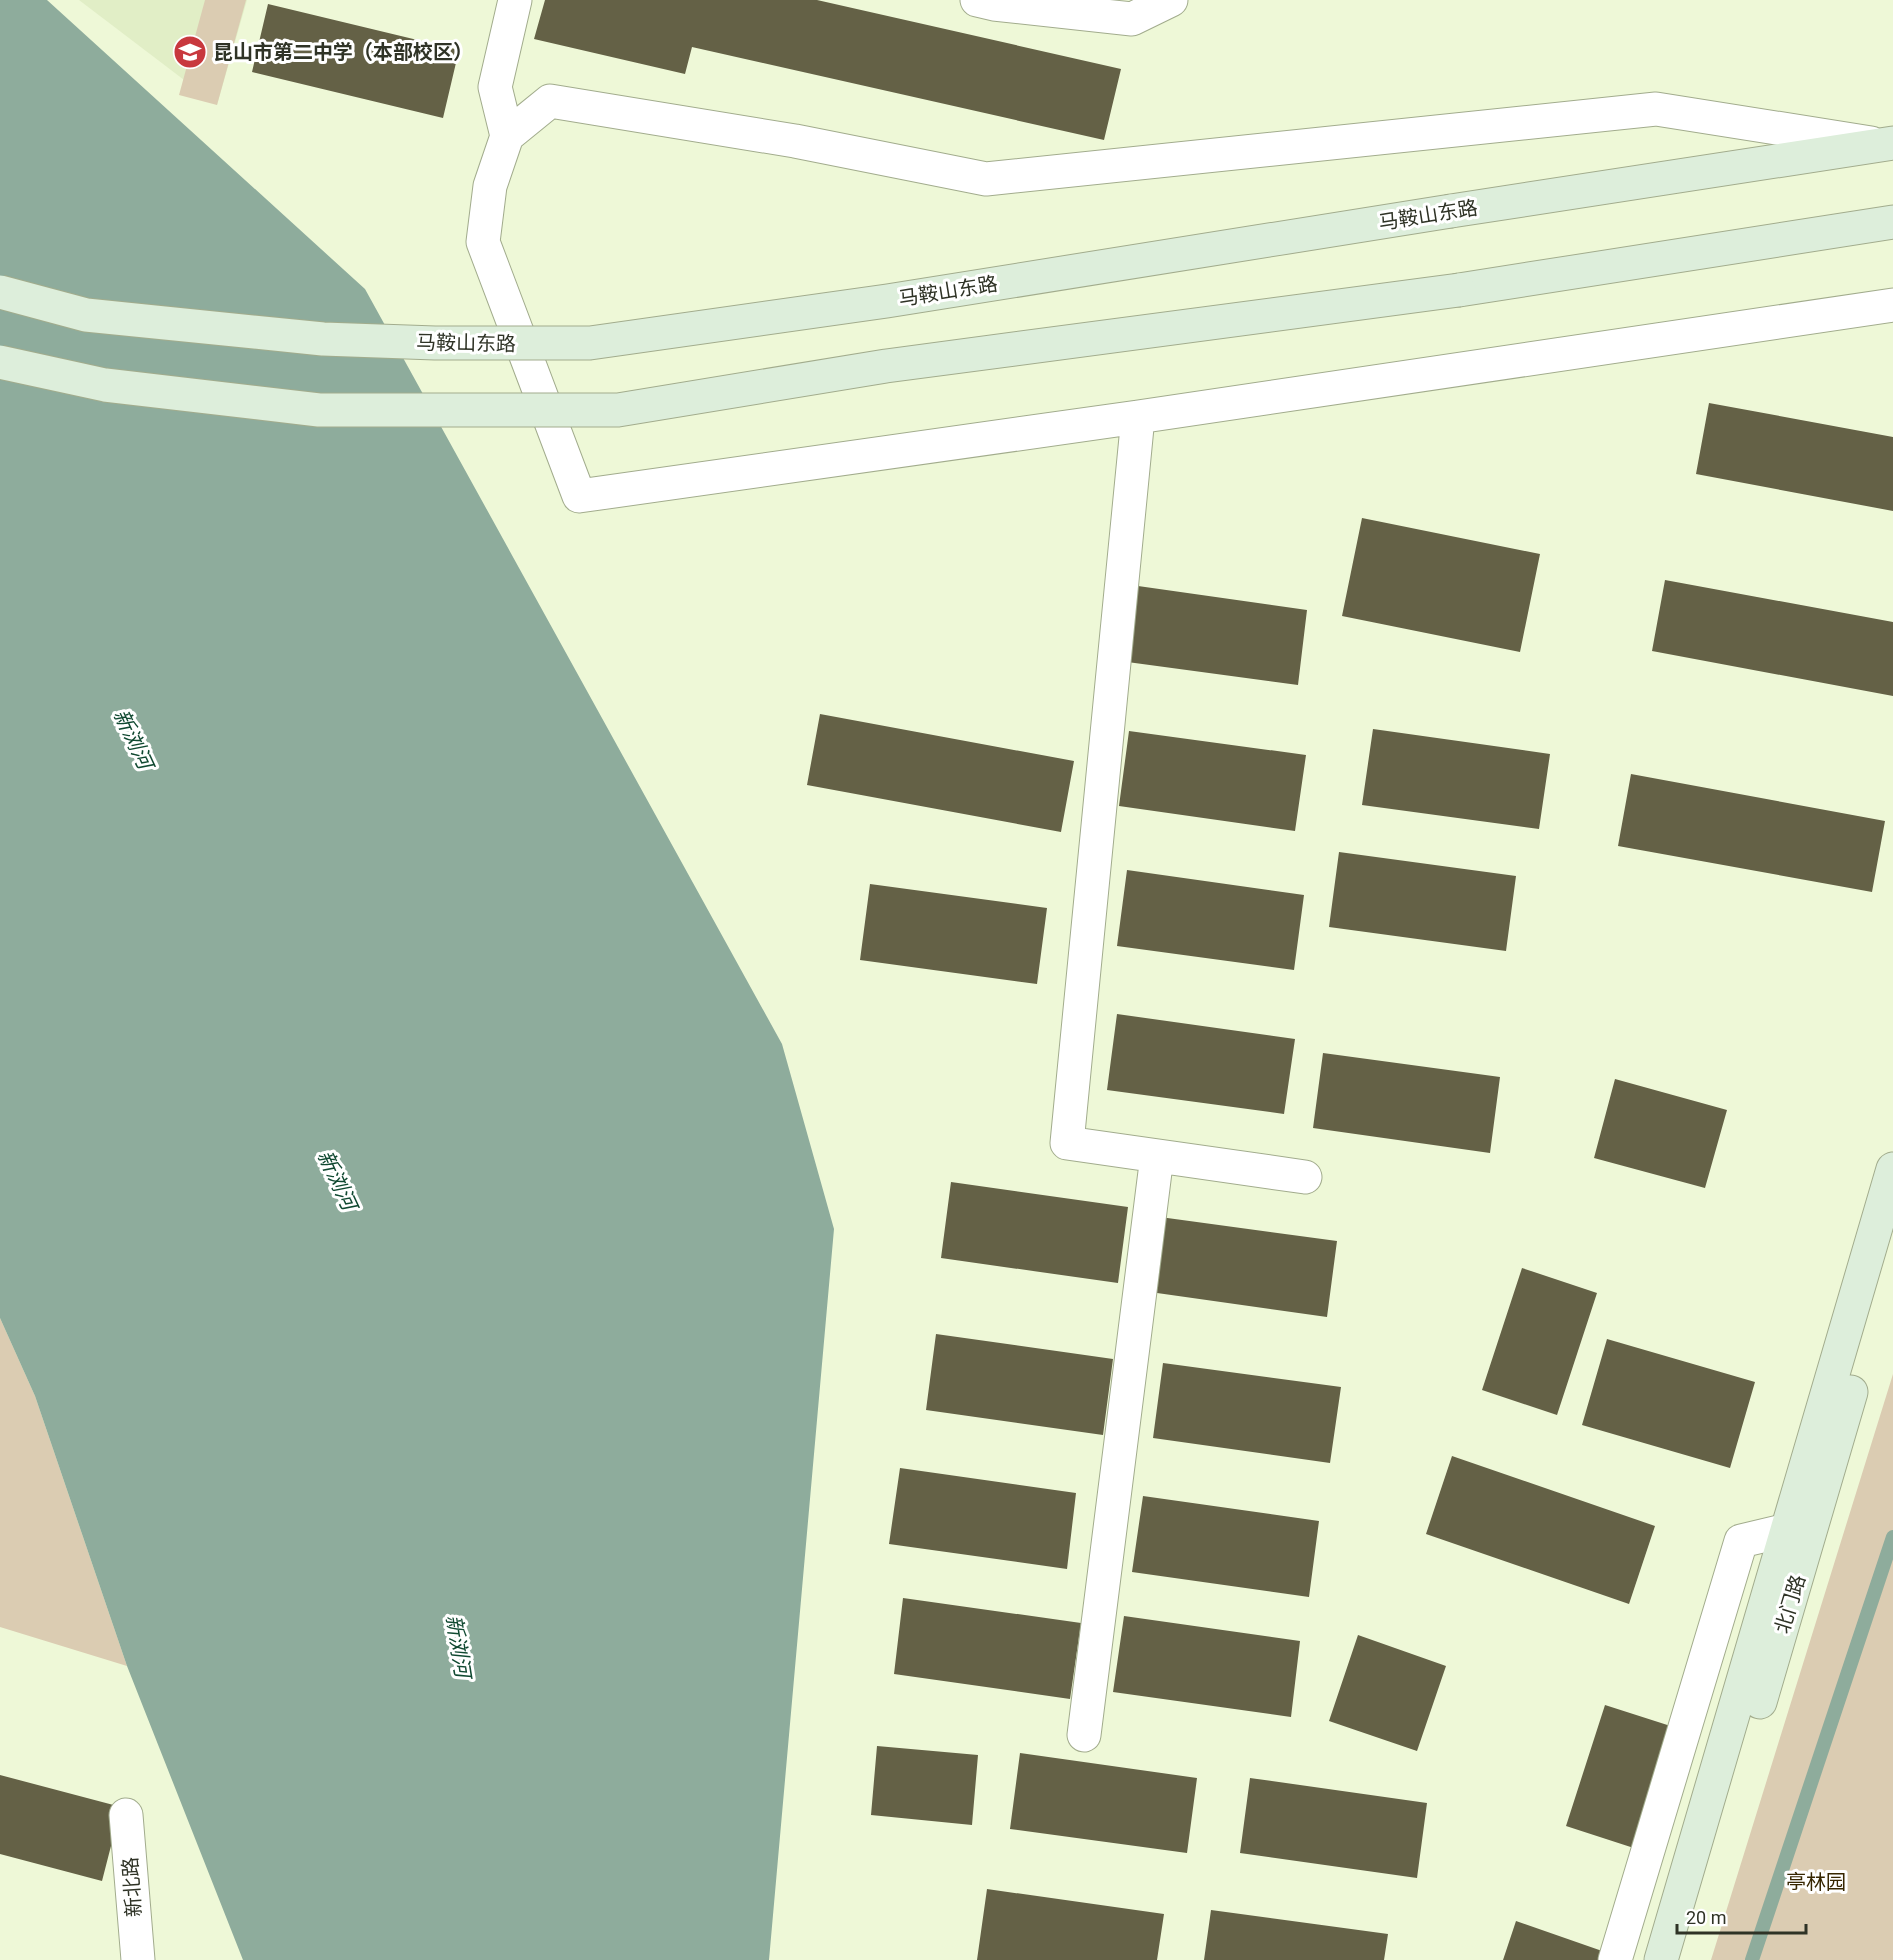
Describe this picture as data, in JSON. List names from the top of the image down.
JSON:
{
  "streets": {
    "main road": ["马鞍山东路", "北门路"],
    "street": ["新北路"]
  },
  "water": ["新浏河"],
  "parks": ["亭林园"],
  "places": {
    "school or university": ["昆山市第二中学（本部校区）"]
  },
  "scale_bar": "20 m"
}
